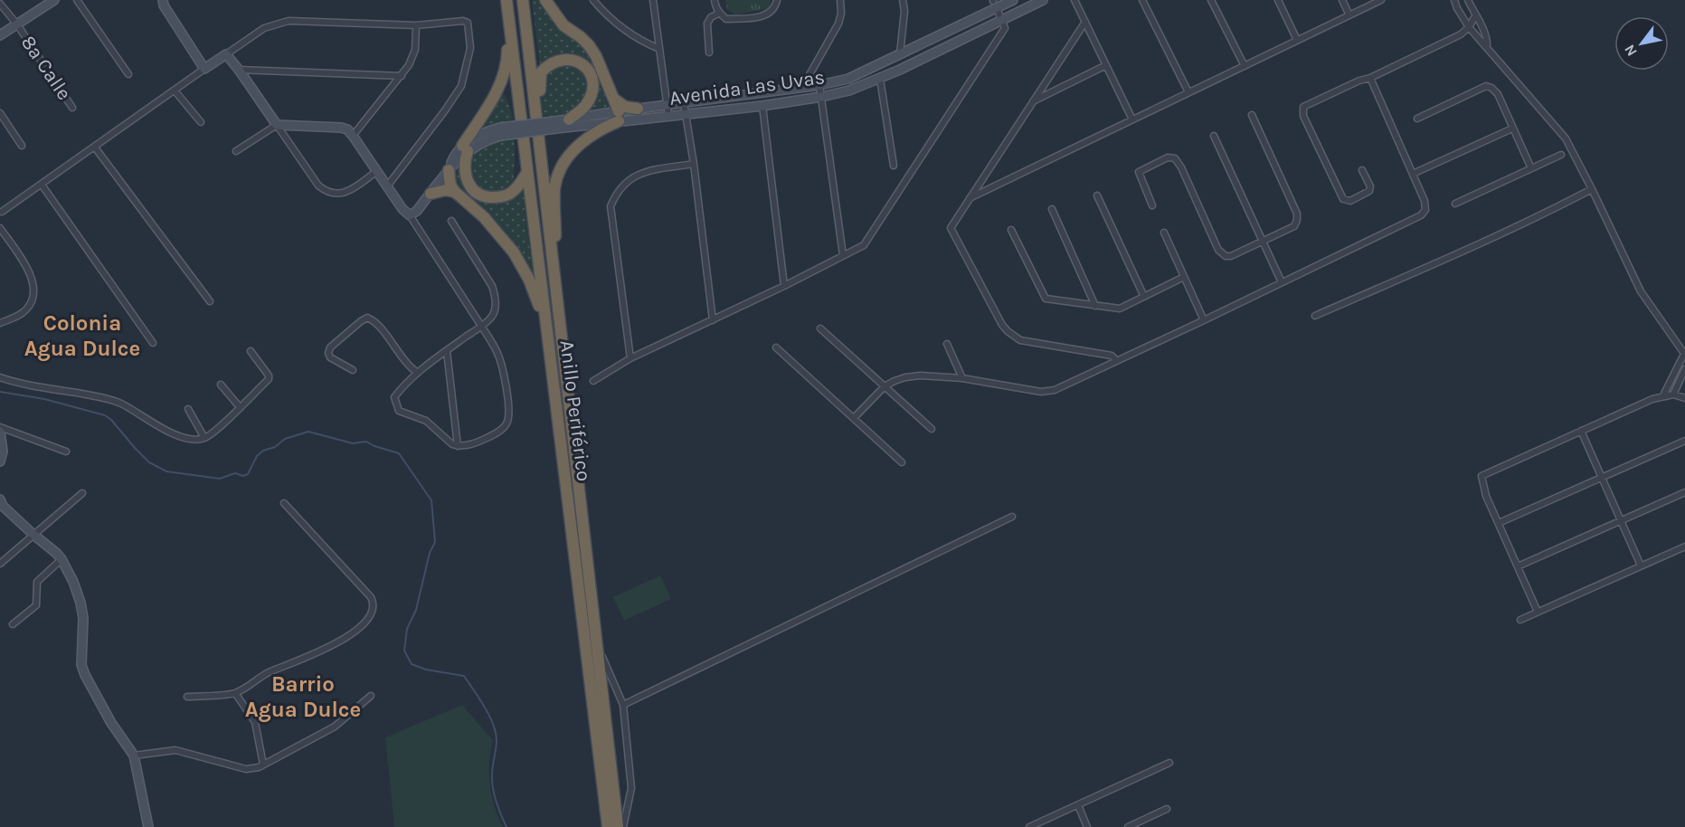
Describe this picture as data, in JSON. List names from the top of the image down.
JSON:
{
  "streets": {
    "highway": ["Anillo Periférico"],
    "street": ["8a Calle", "Avenida Las Uvas"]
  },
  "districts": ["Colonia Agua Dulce", "Barrio Agua Dulce"],
  "north": "bottom left"
}
